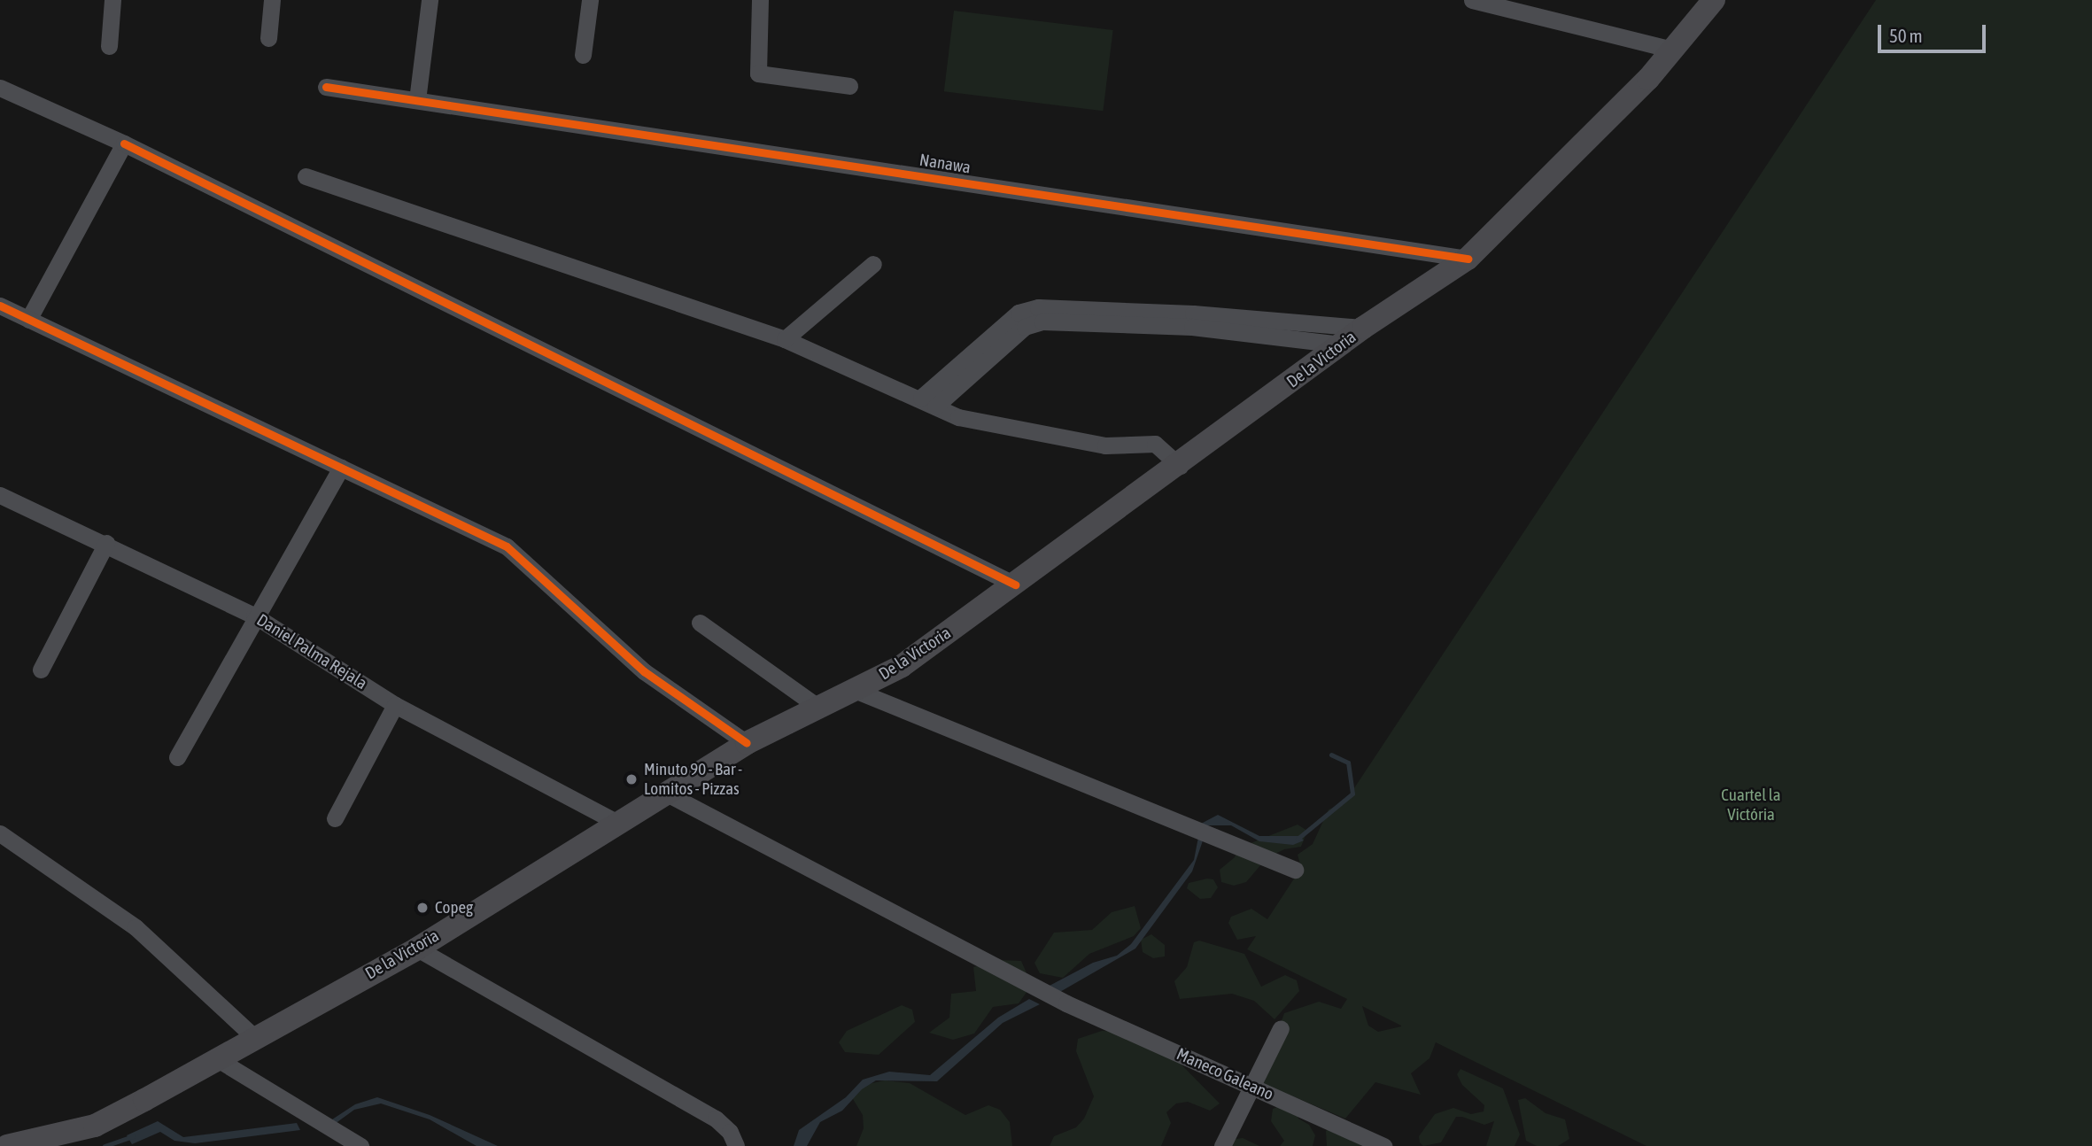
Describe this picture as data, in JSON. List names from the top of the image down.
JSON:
{
  "streets": {
    "main road": ["De la Victoria"],
    "street": ["Nanawa", "Daniel Palma Rejala", "Maneco Galeano"]
  },
  "crossings": [
    ["Nanawa", "De la Victoria"],
    ["De la Victoria", "Daniel Palma Rejala"],
    ["De la Victoria", "Maneco Galeano"]
  ],
  "parks": ["Cuartel la Victória"],
  "places": ["Minuto 90 - Bar - Lomitos - Pizzas", "Copeg"],
  "scale_bar": "50 m"
}
